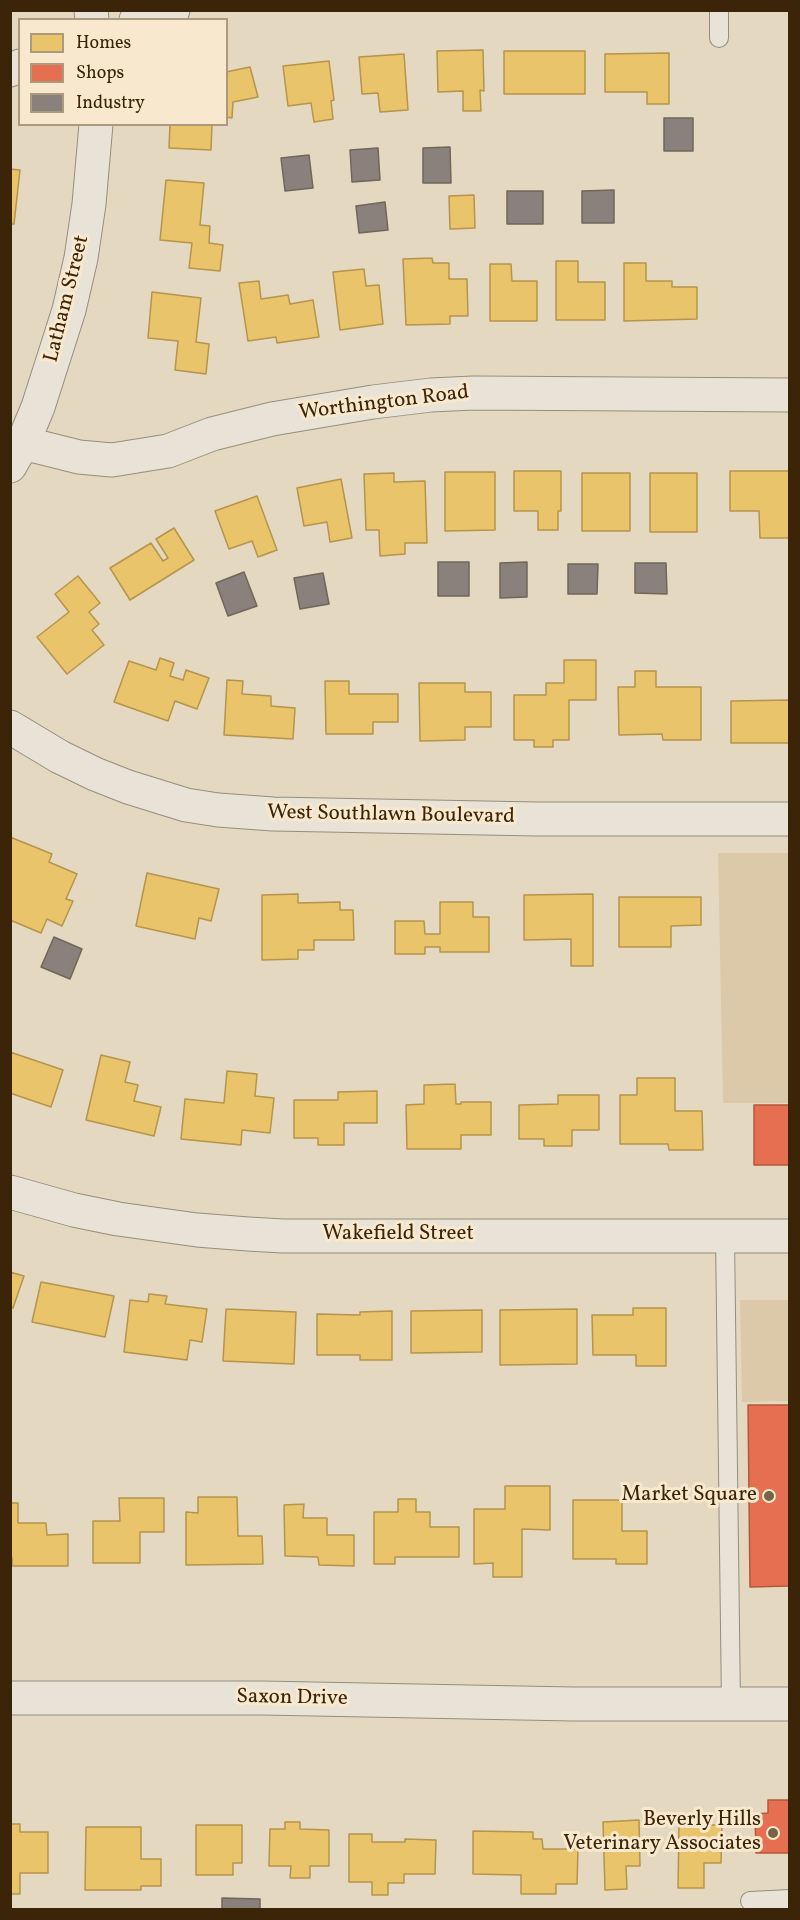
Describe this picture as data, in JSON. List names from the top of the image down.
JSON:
{
  "streets": {
    "street": [
      "Latham Street",
      "Worthington Road",
      "West Southlawn Boulevard",
      "Wakefield Street",
      "Saxon Drive"
    ]
  },
  "crossings": [
    ["Latham Street", "Worthington Road"]
  ],
  "places": ["Market Square", "Beverly Hills Veterinary Associates"],
  "legend": ["Homes", "Shops", "Industry"]
}
